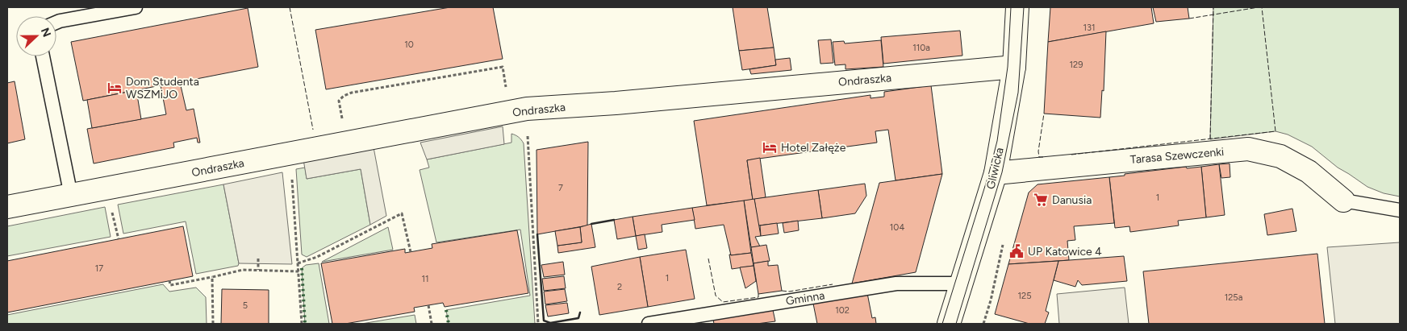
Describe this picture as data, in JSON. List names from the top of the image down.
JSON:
{
  "streets": {
    "street": ["Ondraszka", "Tarasa Szewczenki", "Gliwicka"],
    "lane": ["Gminna"]
  },
  "crossings": [
    ["Ondraszka", "Gliwicka"],
    ["Tarasa Szewczenki", "Gliwicka"],
    ["Gliwicka", "Gminna"]
  ],
  "places": {
    "hotel": ["Dom Studenta WSZMiJO", "Hotel Załęże"],
    "supermarket": ["Danusia"],
    "public building": ["UP Katowice 4"]
  },
  "house_numbers": [
    "131",
    "10",
    "110a",
    "129",
    "7",
    "1",
    "104",
    "17",
    "1",
    "11",
    "2",
    "125",
    "125a",
    "5",
    "102"
  ],
  "north": "right"
}
